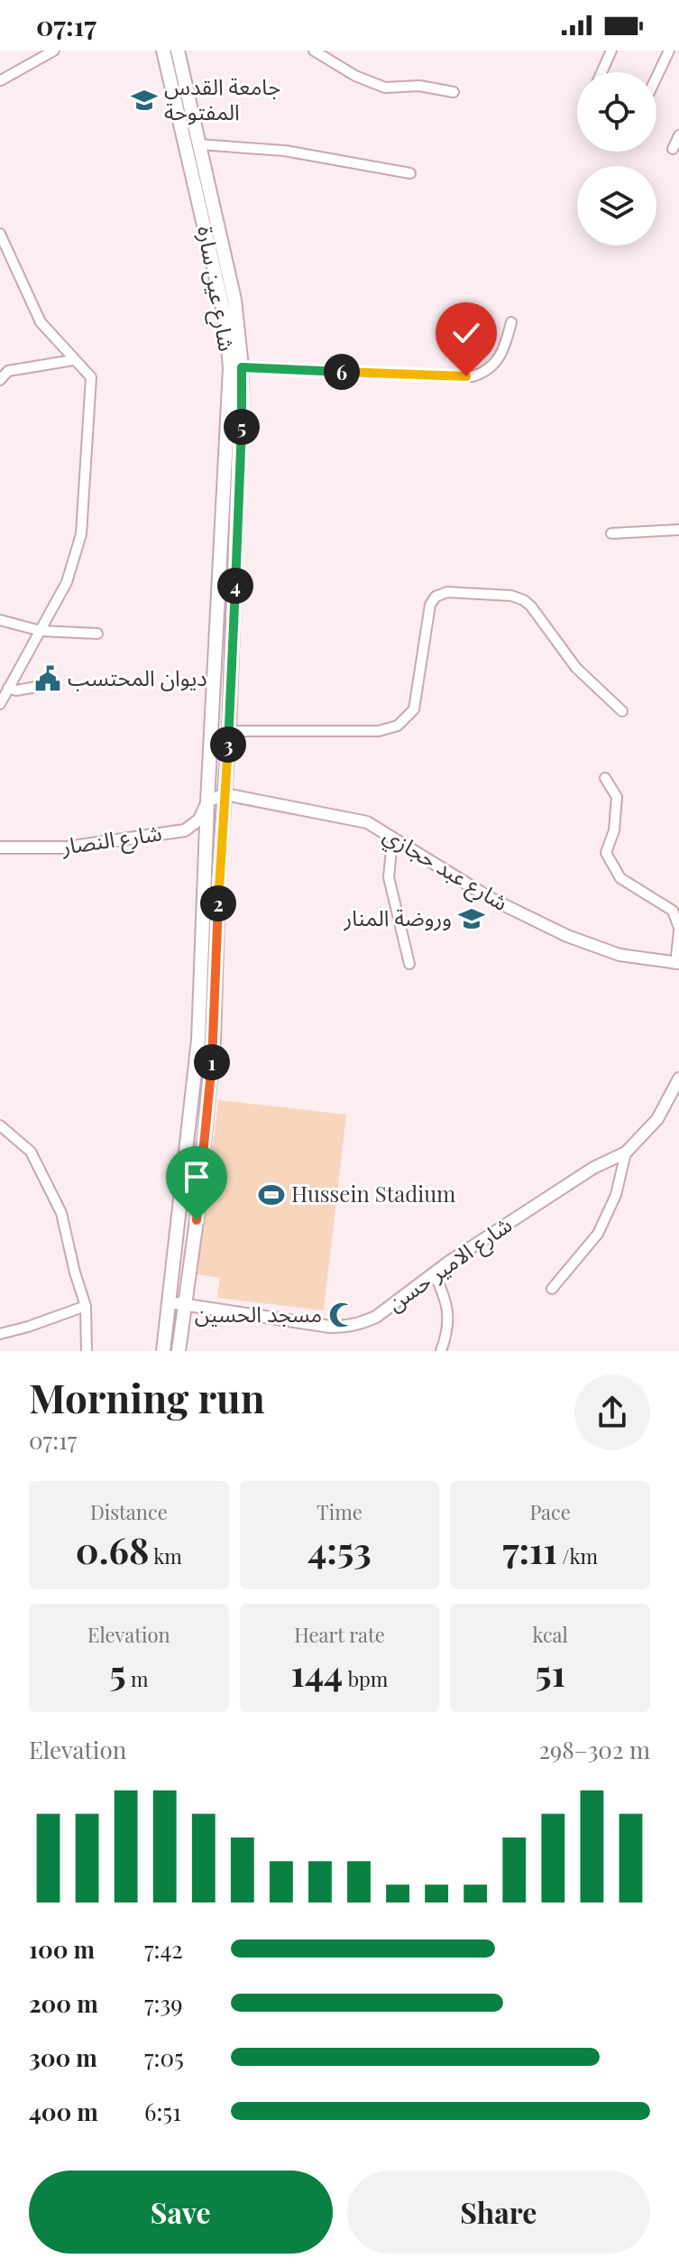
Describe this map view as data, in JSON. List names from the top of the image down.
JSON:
{
  "streets": {
    "main road": ["شارع عين سارة"],
    "street": ["شارع النصار", "شارع عبد حجازي", "شارع الامير حسن"]
  },
  "crossings": [
    ["شارع عين سارة", "شارع النصار"],
    ["شارع عين سارة", "شارع عبد حجازي"],
    ["شارع عين سارة", "شارع الامير حسن"]
  ],
  "places": {
    "school or university": ["جامعة القدس المفتوحة", "وروضة المنار"],
    "public building": ["ديوان المحتسب"],
    "sports": ["Hussein Stadium"],
    "mosque": ["مسجد الحسين"]
  },
  "page": {
    "status": "07:17",
    "pins": [
      "6",
      "5",
      "4",
      "3",
      "2",
      "1"
    ],
    "heading": ["Morning run", "07:17"],
    "stats": [
      ["Distance", "0.68 km"],
      ["Time", "4:53"],
      ["Pace", "7:11 /km"],
      ["Elevation", "5 m"],
      ["Heart rate", "144 bpm"],
      ["kcal", "51"]
    ],
    "chart": ["Elevation", "298–302 m"],
    "list": [
      {
        "name": "100 m",
        "note": "7:42"
      },
      {
        "name": "200 m",
        "note": "7:39"
      },
      {
        "name": "300 m",
        "note": "7:05"
      },
      {
        "name": "400 m",
        "note": "6:51"
      }
    ],
    "buttons": ["Save", "Share"]
  }
}
